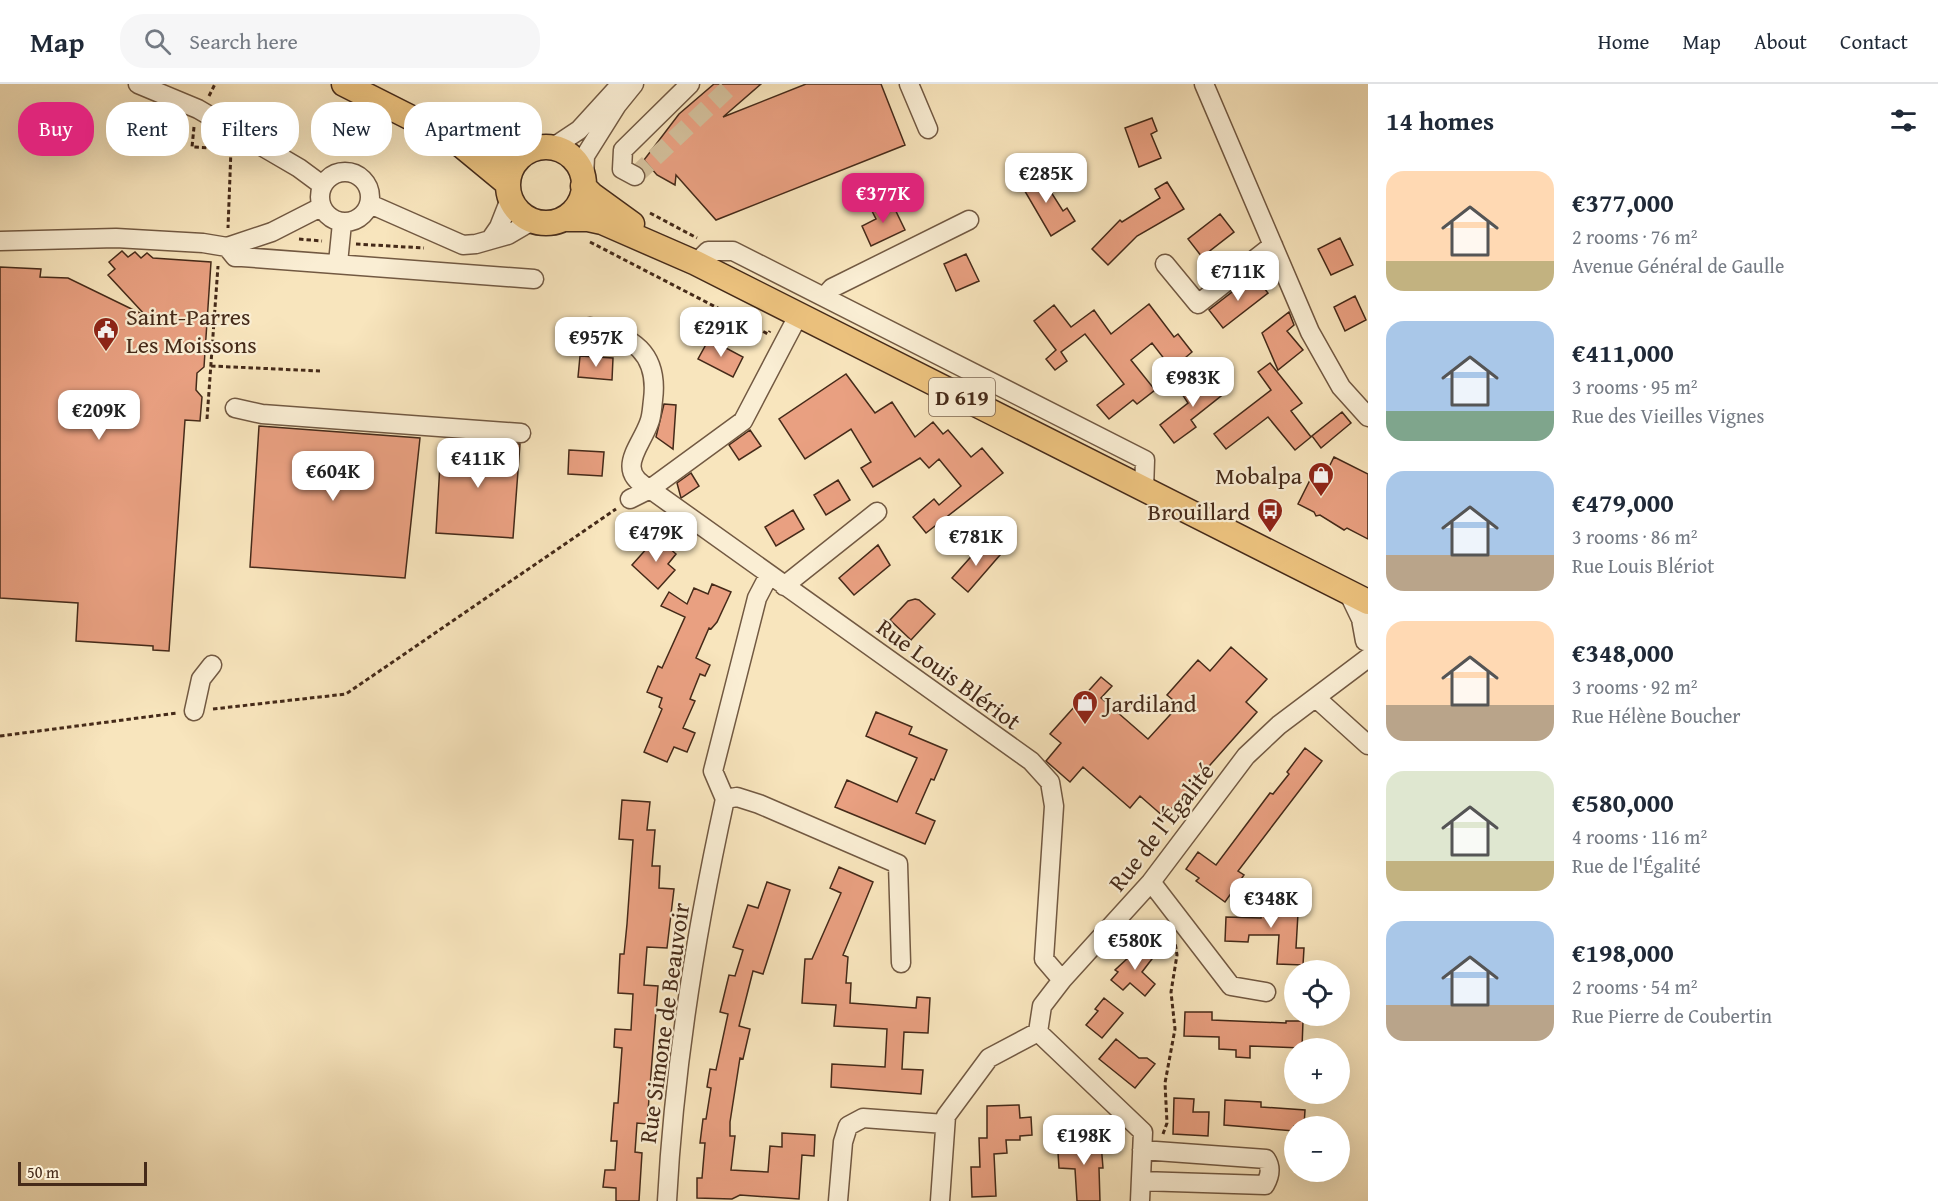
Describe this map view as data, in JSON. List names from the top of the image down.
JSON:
{
  "streets": {
    "main road": ["D 619"],
    "street": ["Rue Louis Blériot", "Rue de l'Égalité", "Rue Simone de Beauvoir"]
  },
  "crossings": [
    ["D 619", "Rue de l'Égalité"],
    ["Rue Louis Blériot", "Rue de l'Égalité"]
  ],
  "places": {
    "public building": ["Saint-Parres Les Moissons"],
    "shop": ["Mobalpa", "Jardiland"],
    "bus stop": ["Brouillard"]
  },
  "scale_bar": "50 m",
  "page": {
    "header": "Map",
    "search": "Search here",
    "nav": [
      "Home",
      "Map",
      "About",
      "Contact"
    ],
    "heading": "14 homes",
    "chip": [
      "Buy",
      "Rent",
      "Filters",
      "New",
      "Apartment"
    ],
    "price": [
      "€285K",
      "€377K",
      "€711K",
      "€291K",
      "€957K",
      "€983K",
      "€209K",
      "€411K",
      "€604K",
      "€479K",
      "€781K",
      "€348K",
      "€580K",
      "€198K"
    ],
    "list": [
      {
        "name": "€377,000",
        "note": "2 rooms · 76 m² · Avenue Général de Gaulle"
      },
      {
        "name": "€411,000",
        "note": "3 rooms · 95 m² · Rue des Vieilles Vignes"
      },
      {
        "name": "€479,000",
        "note": "3 rooms · 86 m² · Rue Louis Blériot"
      },
      {
        "name": "€348,000",
        "note": "3 rooms · 92 m² · Rue Hélène Boucher"
      },
      {
        "name": "€580,000",
        "note": "4 rooms · 116 m² · Rue de l'Égalité"
      },
      {
        "name": "€198,000",
        "note": "2 rooms · 54 m² · Rue Pierre de Coubertin"
      }
    ],
    "map_buttons": ["+", "−"],
    "scale": "50 m"
  }
}
